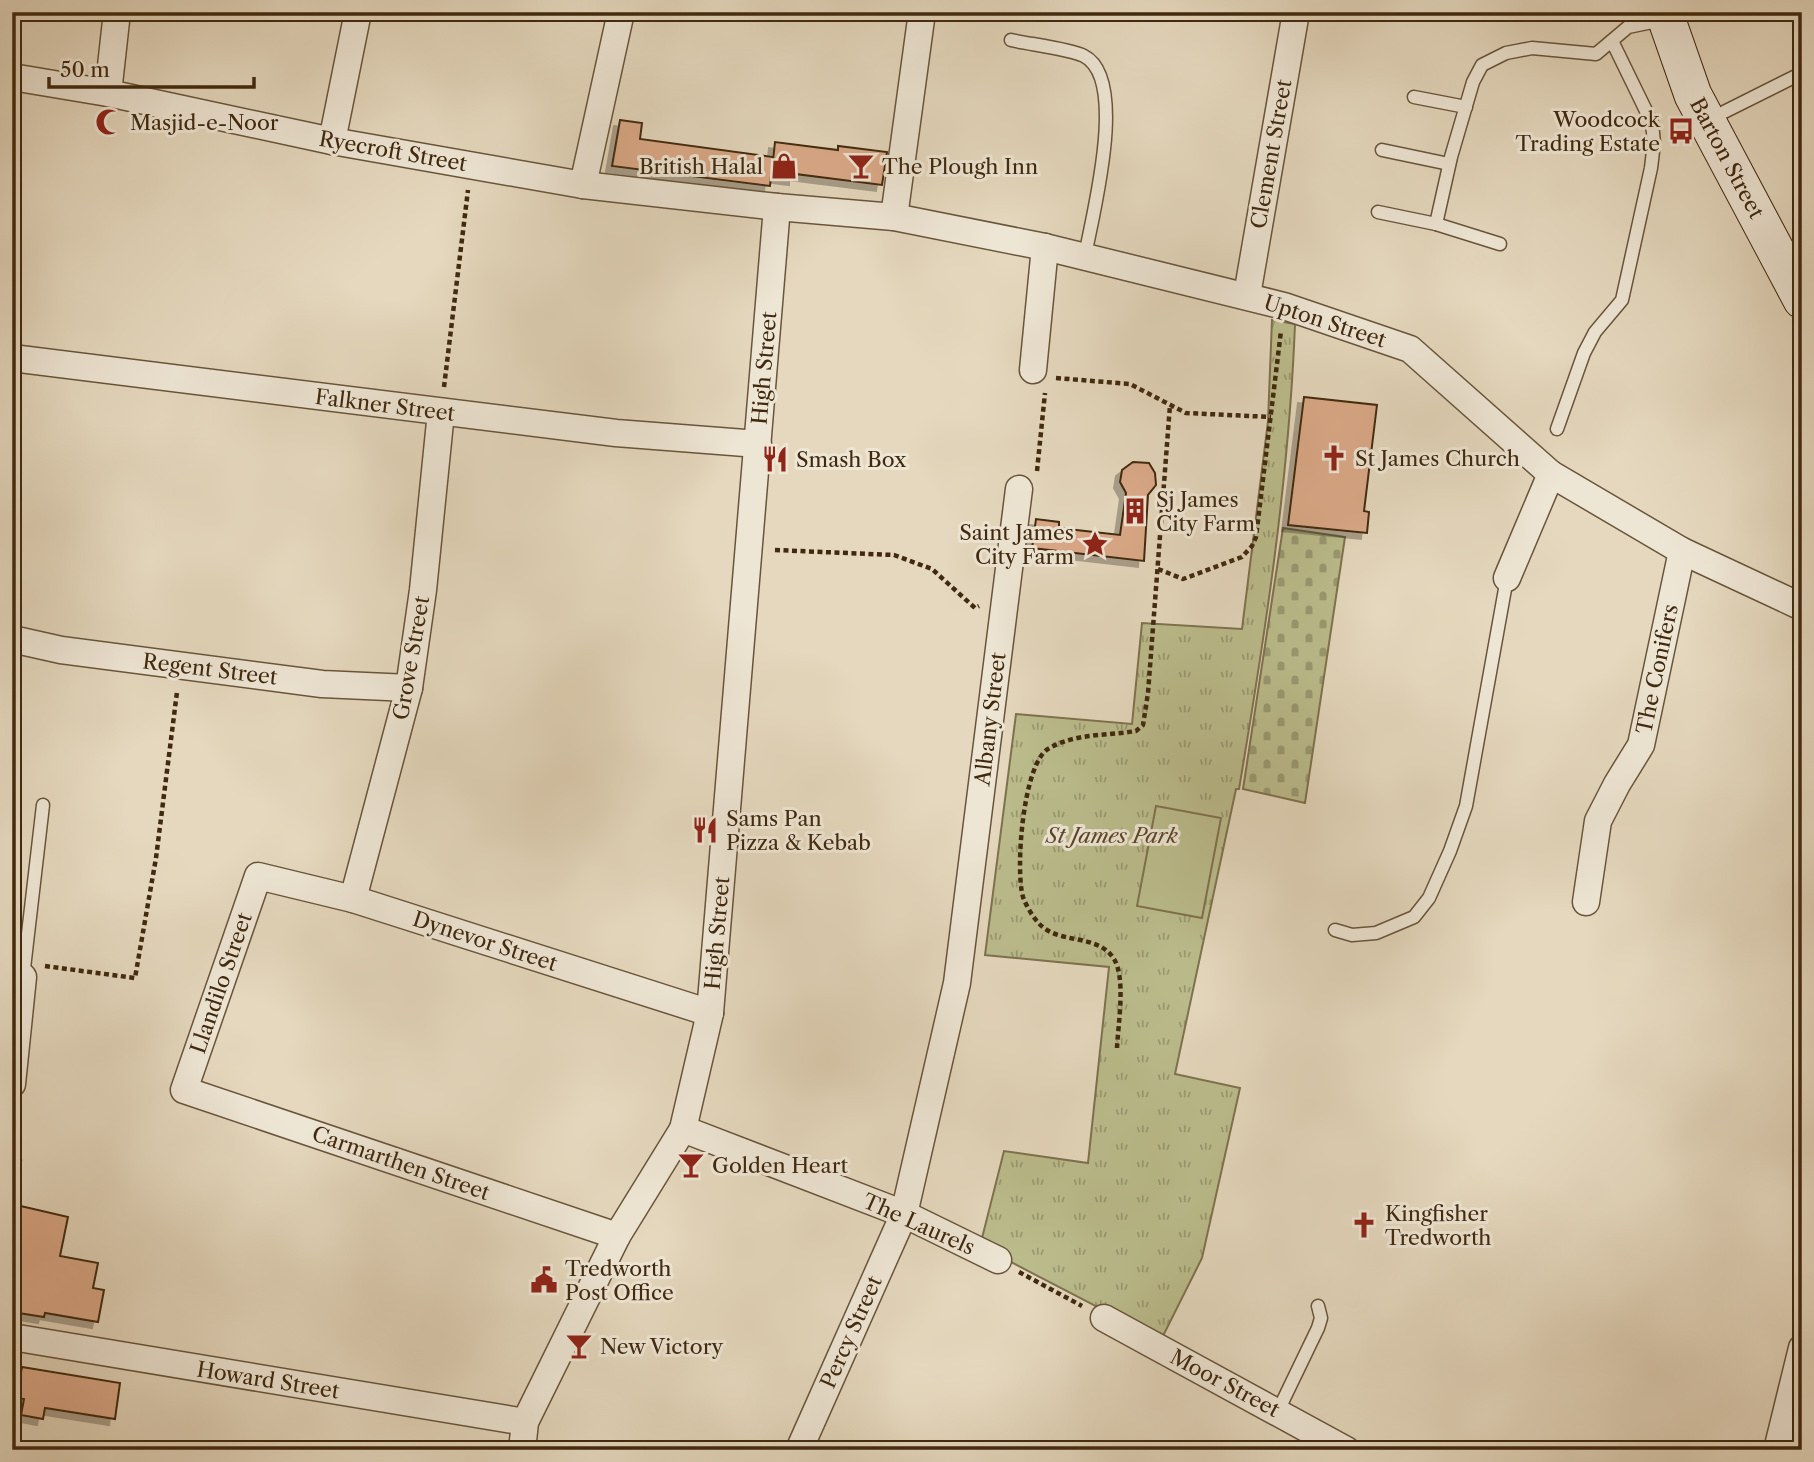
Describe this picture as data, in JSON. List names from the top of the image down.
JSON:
{
  "streets": {
    "main road": ["Barton Street"],
    "street": [
      "Ryecroft Street",
      "Clement Street",
      "Upton Street",
      "High Street",
      "Falkner Street",
      "Grove Street",
      "Regent Street",
      "The Conifers",
      "Albany Street",
      "Dynevor Street",
      "Llandilo Street",
      "Carmarthen Street",
      "The Laurels",
      "Percy Street",
      "Howard Street",
      "Moor Street"
    ]
  },
  "crossings": [
    ["Ryecroft Street", "Upton Street"],
    ["Ryecroft Street", "High Street"],
    ["Clement Street", "Upton Street"],
    ["Upton Street", "High Street"],
    ["Upton Street", "The Conifers"],
    ["High Street", "Falkner Street"],
    ["High Street", "Dynevor Street"],
    ["High Street", "Carmarthen Street"],
    ["High Street", "The Laurels"],
    ["High Street", "Howard Street"],
    ["Falkner Street", "Grove Street"],
    ["Grove Street", "Regent Street"],
    ["Grove Street", "Dynevor Street"],
    ["Albany Street", "The Laurels"],
    ["Albany Street", "Percy Street"],
    ["Dynevor Street", "Llandilo Street"],
    ["Llandilo Street", "Carmarthen Street"],
    ["The Laurels", "Percy Street"]
  ],
  "parks": ["St James Park"],
  "places": {
    "mosque": ["Masjid-e-Noor"],
    "bus stop": ["Woodcock Trading Estate"],
    "shop": ["British Halal"],
    "bar": ["The Plough Inn", "Golden Heart", "New Victory"],
    "church": ["St James Church", "Kingfisher Tredworth"],
    "restaurant": ["Smash Box", "Sams Pan Pizza & Kebab"],
    "building": ["Sj James City Farm"],
    "place": ["Saint James City Farm"],
    "public building": ["Tredworth Post Office"]
  },
  "scale_bar": "50 m"
}
